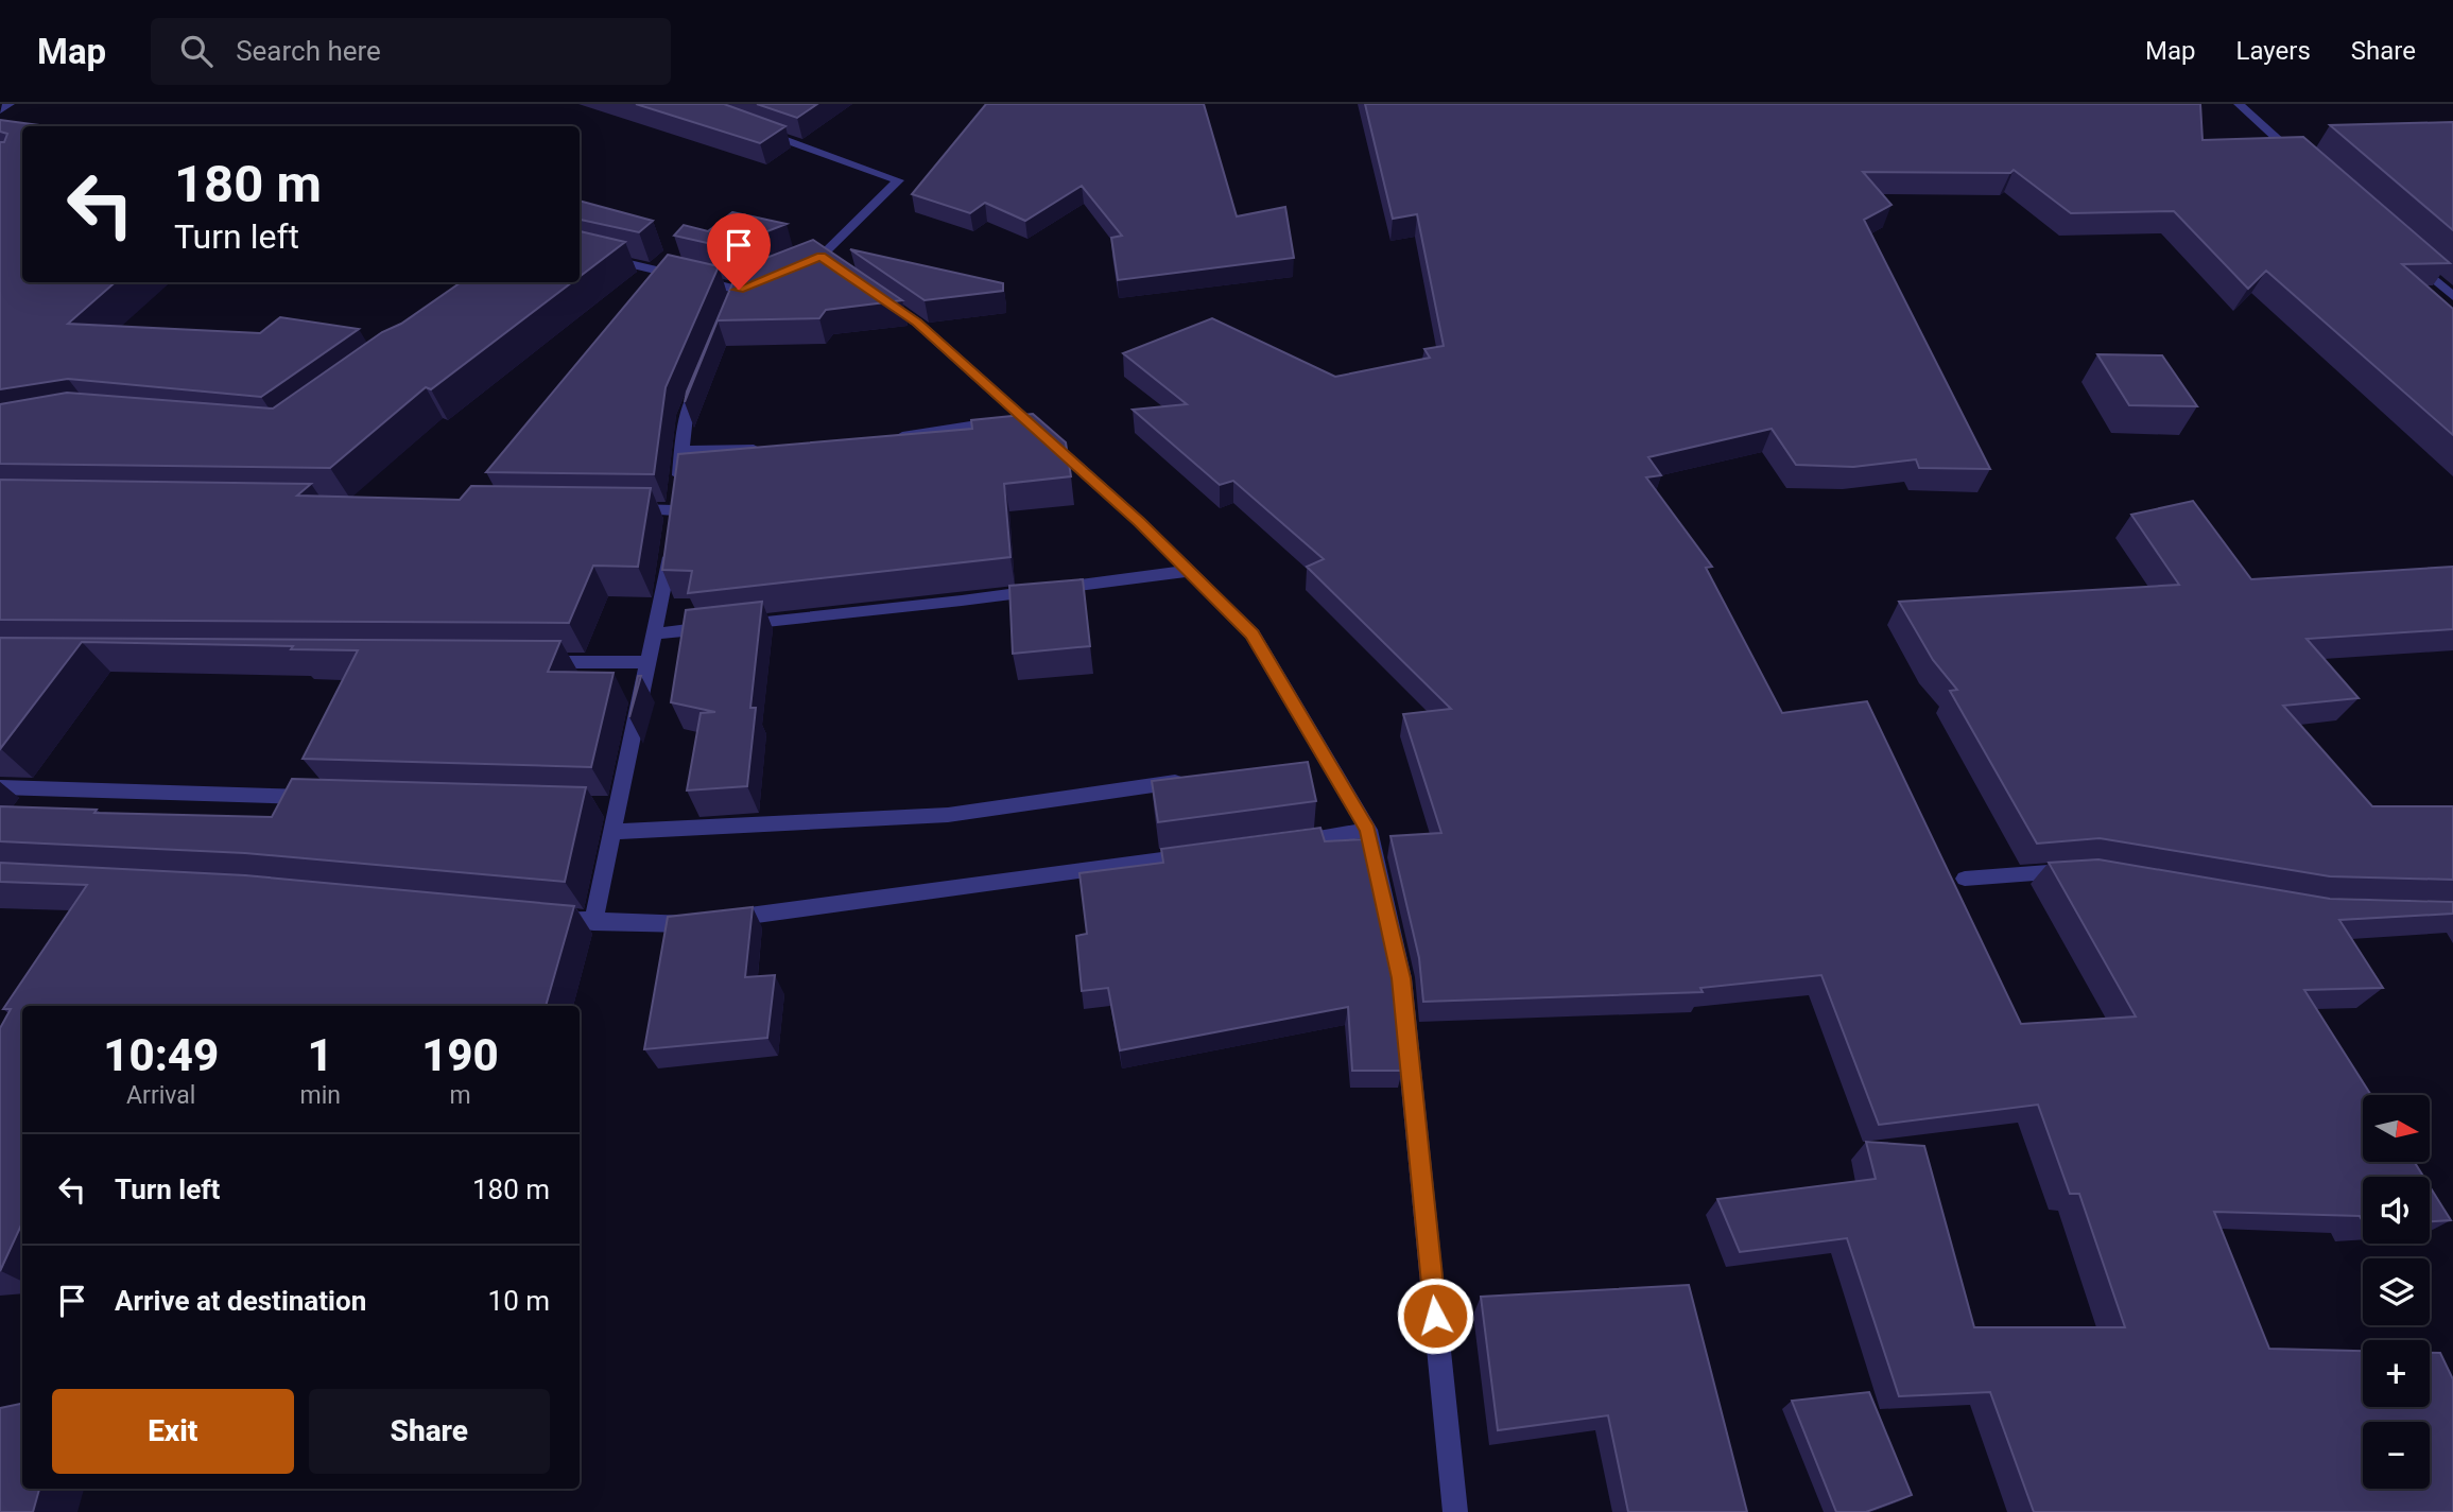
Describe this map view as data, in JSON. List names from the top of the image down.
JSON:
{
  "north": "right",
  "page": {
    "header": "Map",
    "search": "Search here",
    "nav": ["Map", "Layers", "Share"],
    "turn": ["180 m", "Turn left"],
    "eta": [
      "10:49",
      "Arrival",
      "1",
      "min",
      "190",
      "m"
    ],
    "map_buttons": ["+", "−"],
    "list": [
      {
        "name": "Turn left",
        "value": "180 m"
      },
      {
        "name": "Arrive at destination",
        "value": "10 m"
      }
    ],
    "buttons": ["Exit", "Share"]
  }
}
